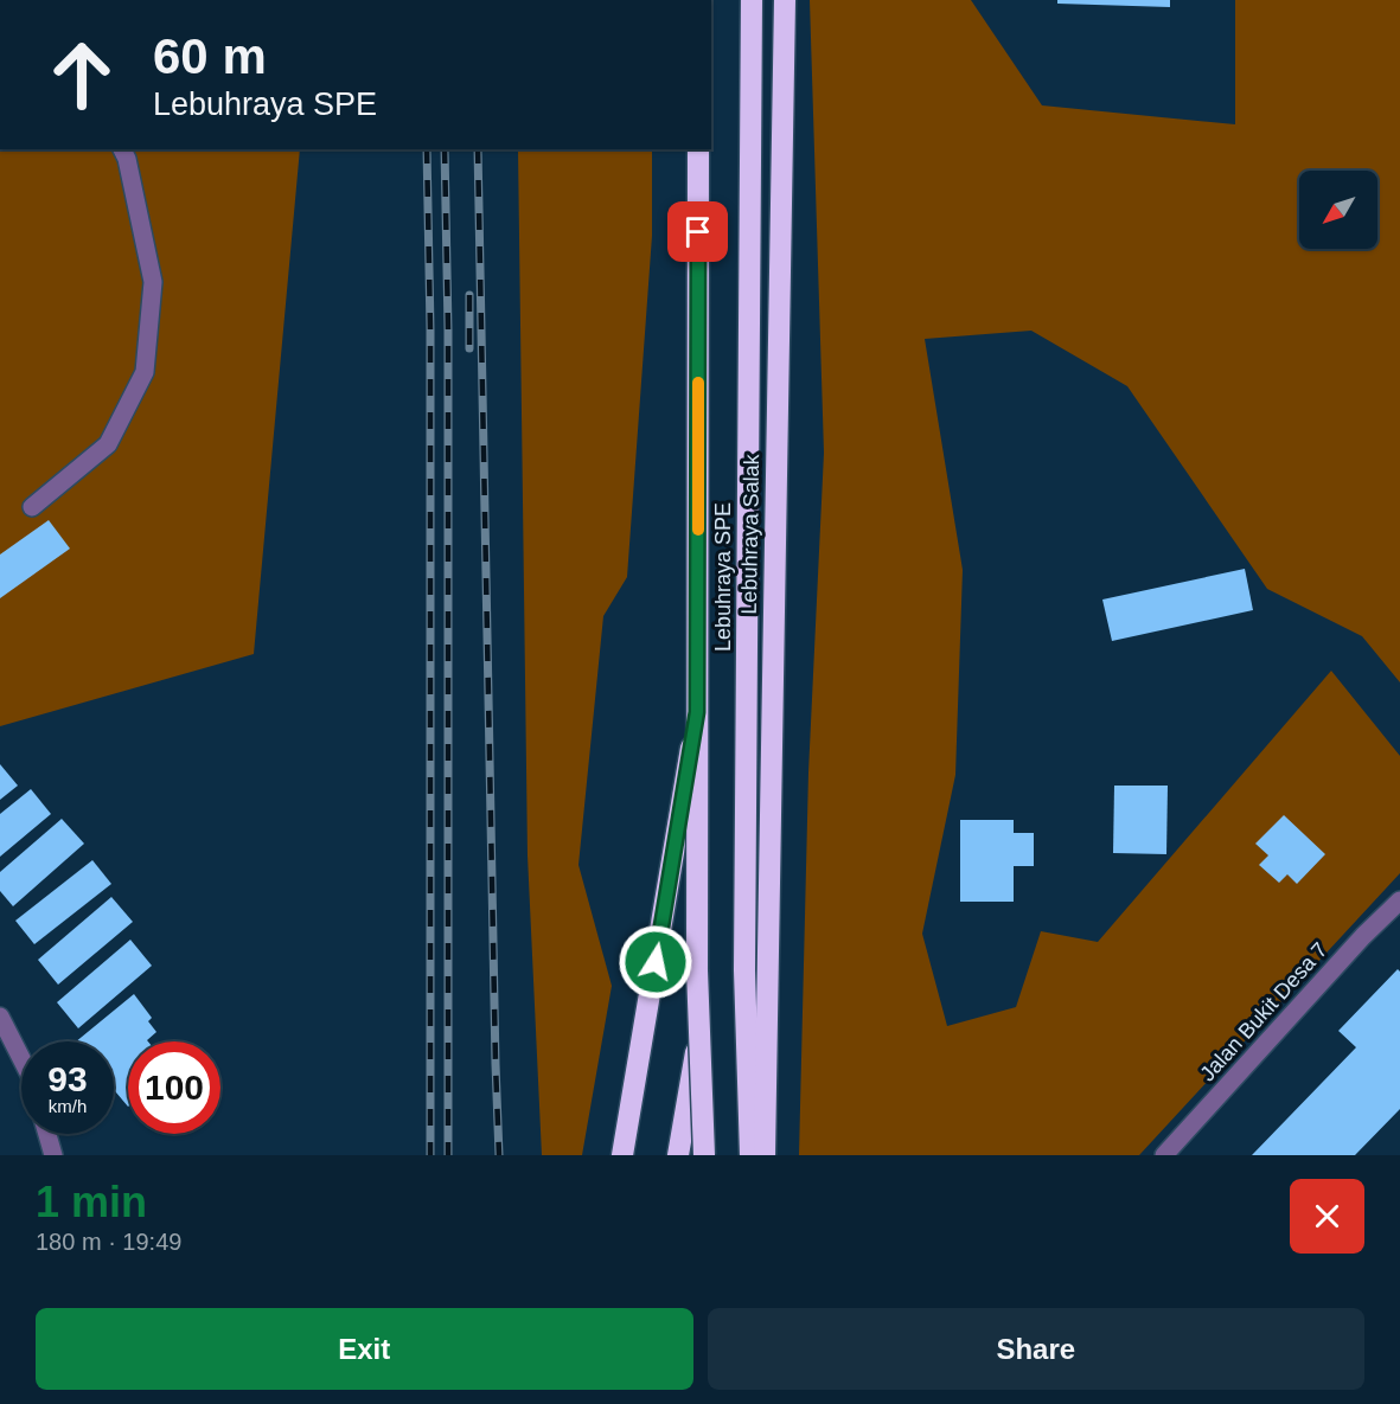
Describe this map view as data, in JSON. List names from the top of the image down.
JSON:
{
  "streets": {
    "highway": ["Lebuhraya Salak", "Lebuhraya SPE"],
    "street": ["Jalan Bukit Desa 7"]
  },
  "north": "bottom left",
  "page": {
    "turn": ["60 m", "Lebuhraya SPE"],
    "speed": "93 km/h",
    "limit": "100",
    "heading": ["1 min", "180 m · 19:49"],
    "buttons": ["Exit", "Share"]
  }
}
